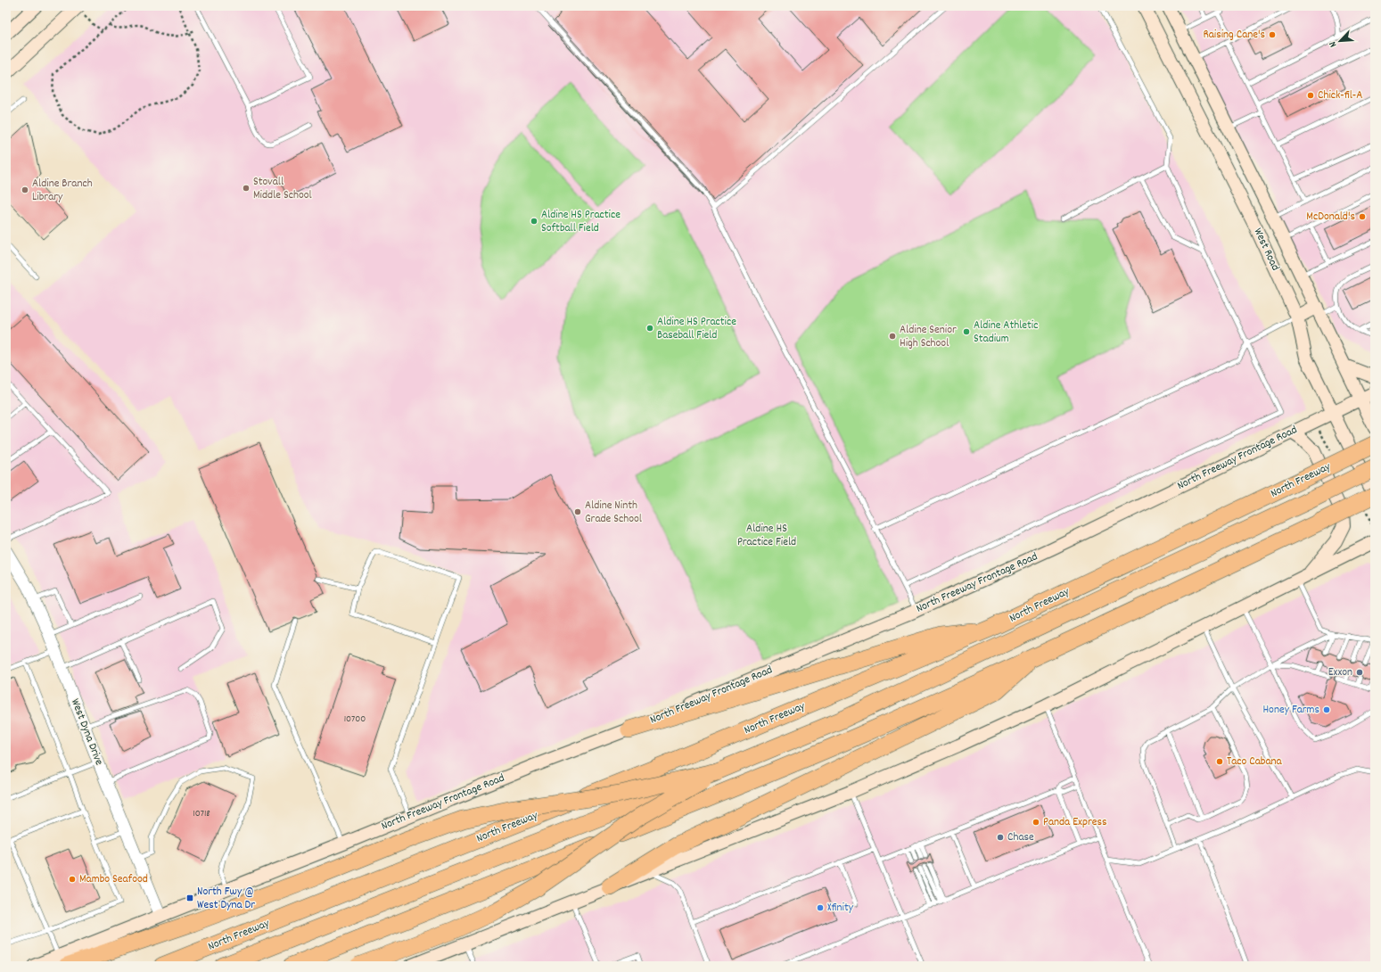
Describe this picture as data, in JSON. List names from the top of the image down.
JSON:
{
  "streets": {
    "highway": ["North Freeway"],
    "main road": ["West Road", "North Freeway Frontage Road"],
    "street": ["West Dyna Drive"]
  },
  "crossings": [
    ["West Road", "North Freeway Frontage Road"],
    ["North Freeway Frontage Road", "West Dyna Drive"]
  ],
  "parks": ["Aldine HS Practice Field"],
  "places": {
    "other": [
      "Raising Cane's",
      "Chick-fil-A",
      "Stovall Middle School",
      "Aldine Branch Library",
      "McDonald's",
      "Aldine HS Practice Softball Field",
      "Aldine HS Practice Baseball Field",
      "Aldine Athletic Stadium",
      "Aldine Senior High School",
      "Aldine Ninth Grade School",
      "Exxon",
      "Honey Farms",
      "Taco Cabana",
      "Panda Express",
      "Chase",
      "Mambo Seafood",
      "Xfinity"
    ],
    "transit": ["North Fwy @ West Dyna Dr"]
  },
  "house_numbers": ["10700", "10718"],
  "north": "bottom left"
}
